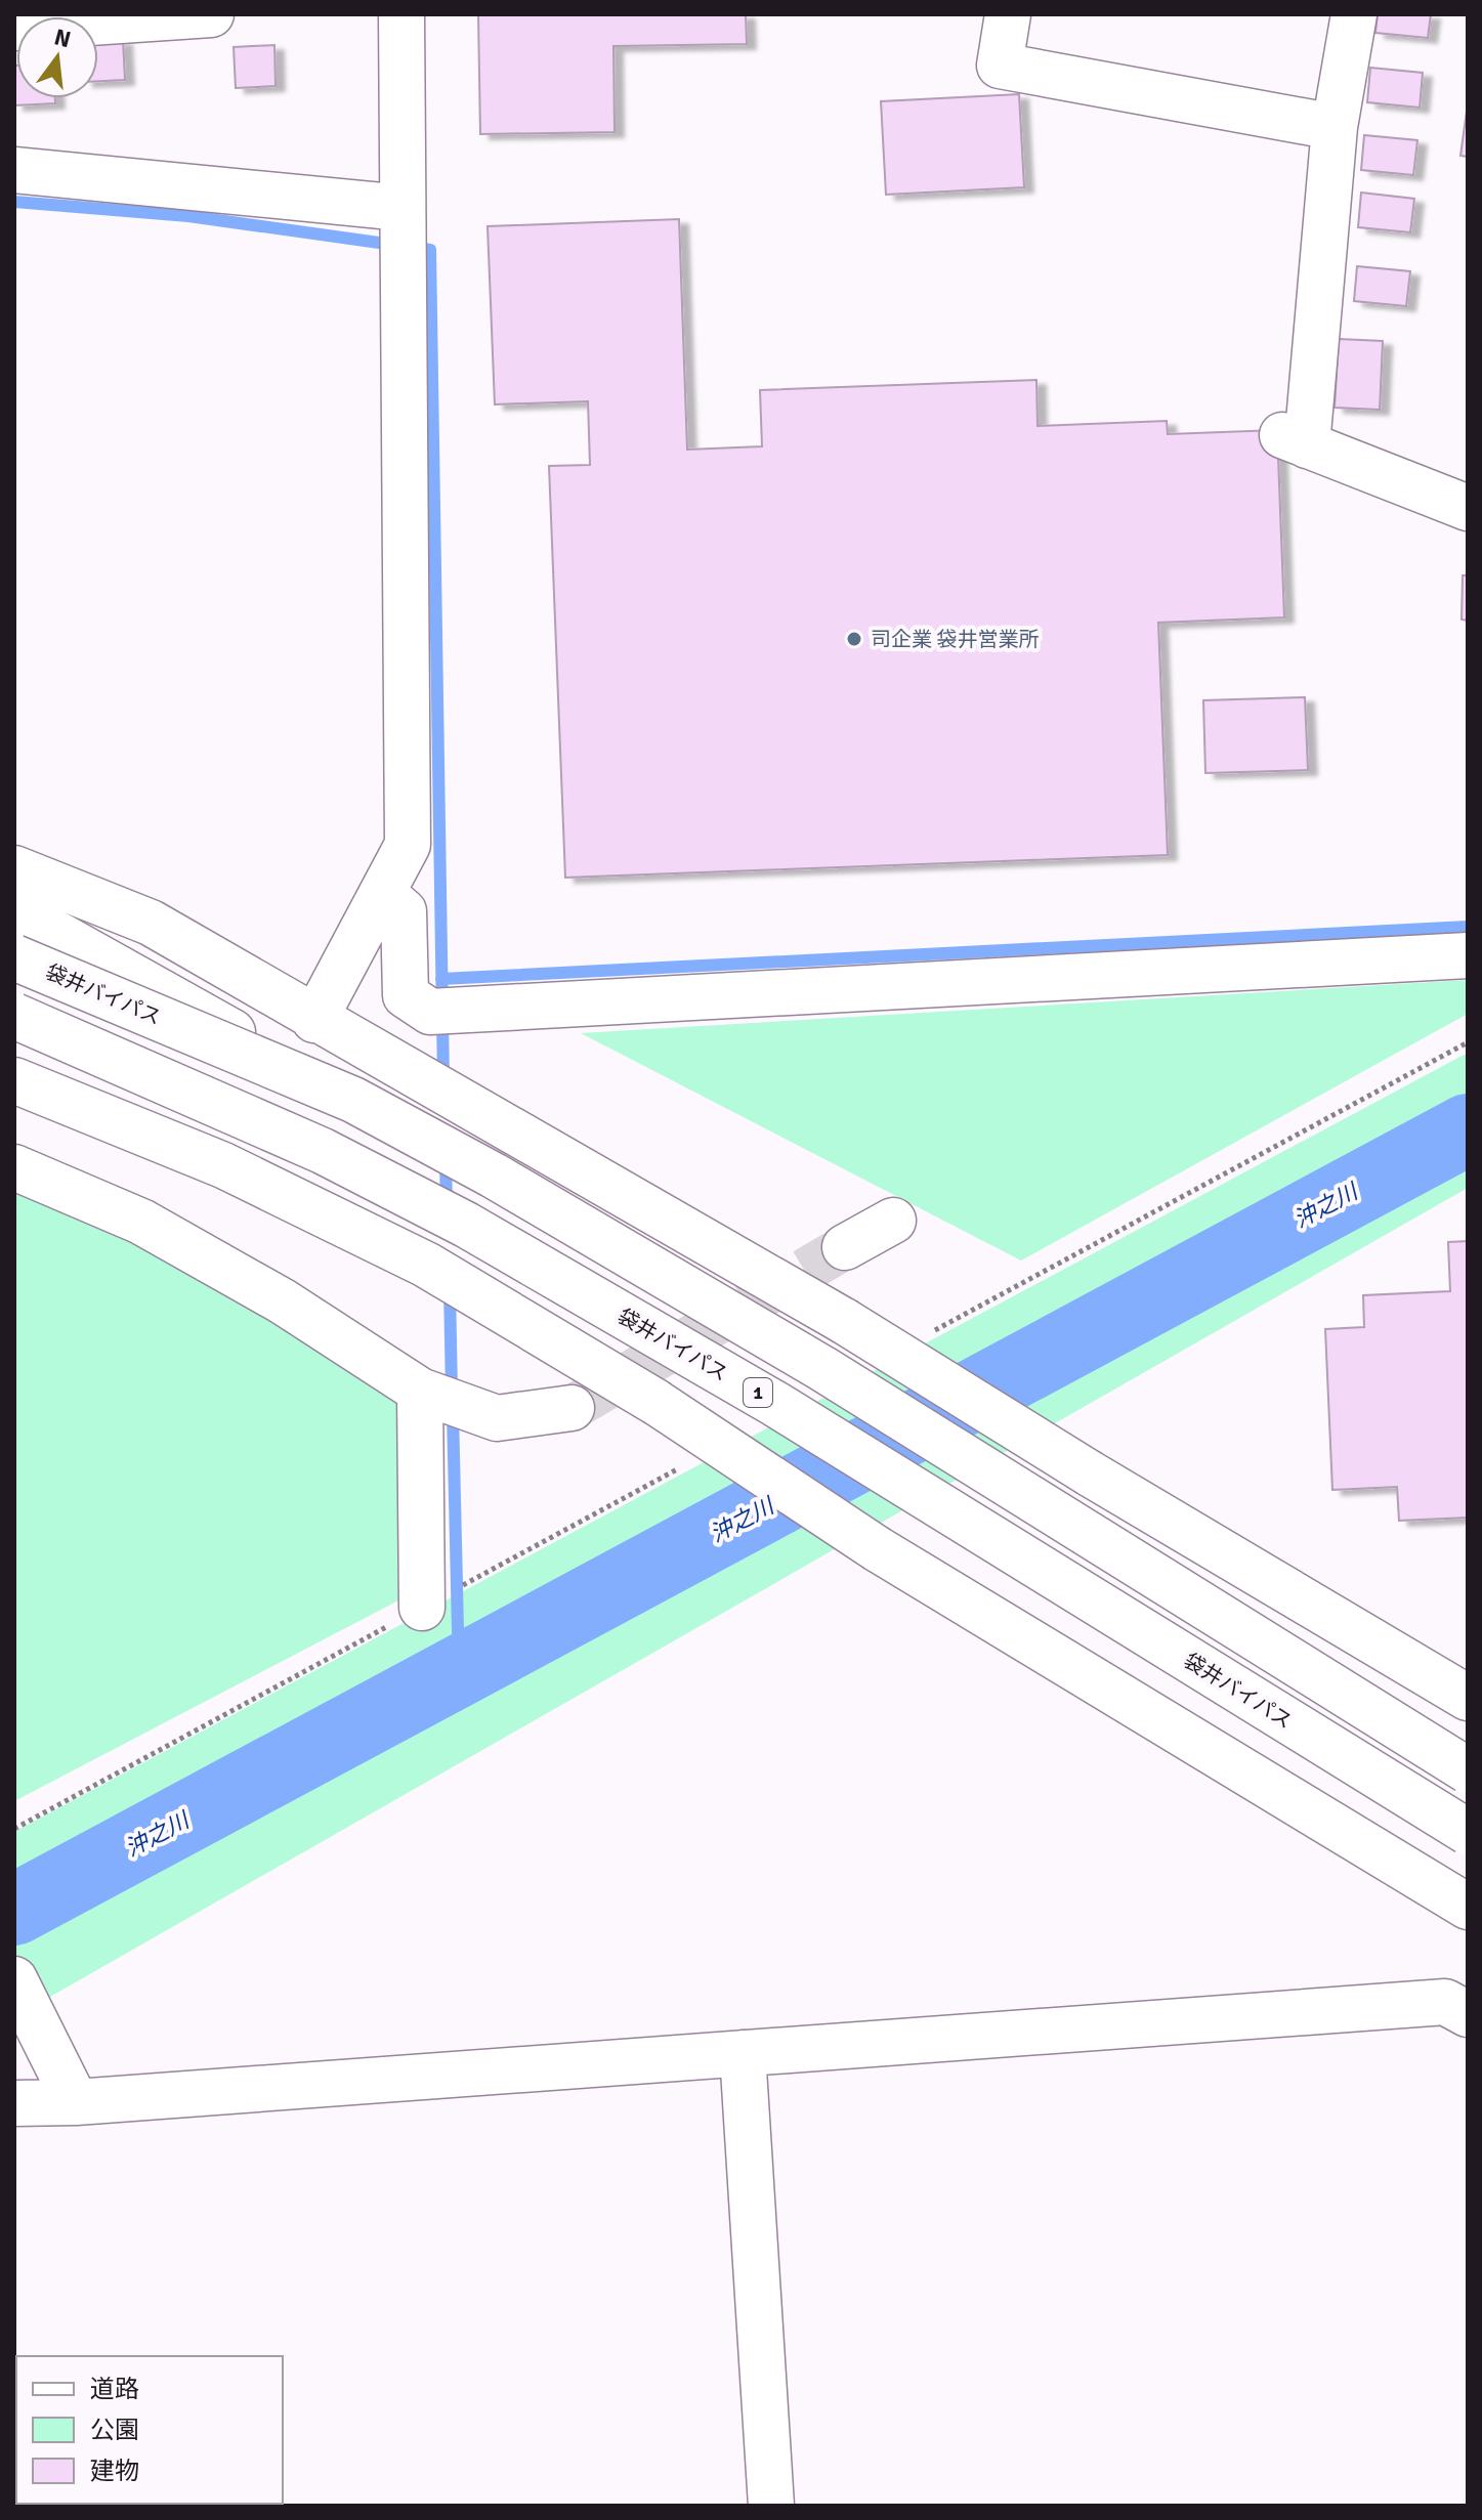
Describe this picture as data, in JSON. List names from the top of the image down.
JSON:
{
  "streets": {
    "main road": ["袋井バイパス", "1"]
  },
  "water": ["沖之川"],
  "places": ["司企業 袋井営業所"],
  "legend": ["道路", "公園", "建物"],
  "north": "top"
}
